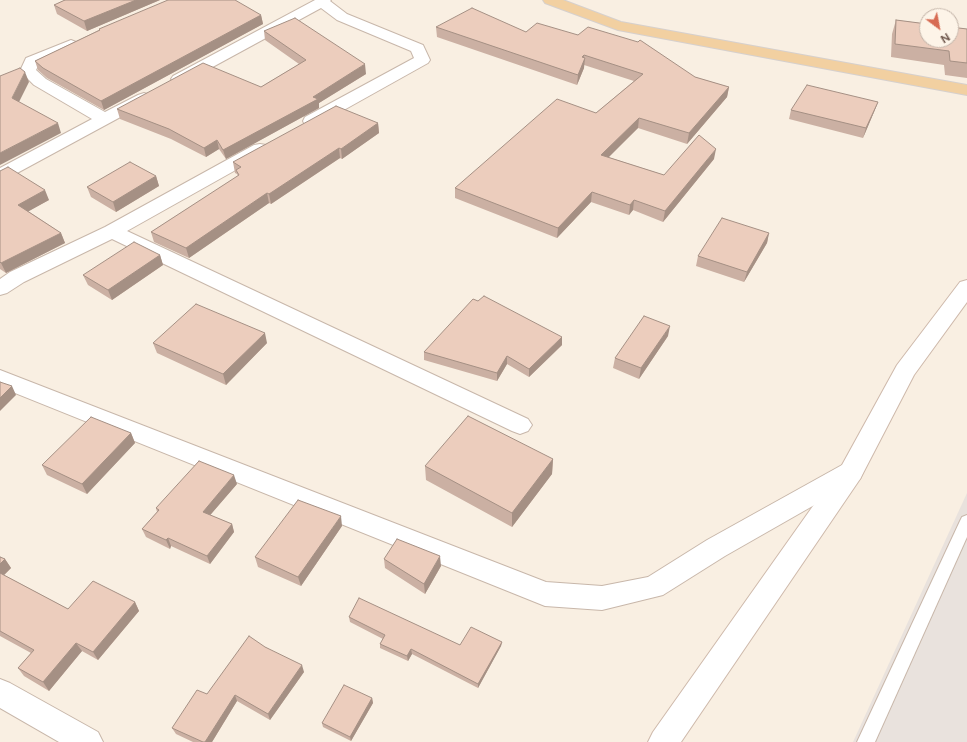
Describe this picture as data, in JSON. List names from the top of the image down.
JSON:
{
  "north": "bottom right"
}
